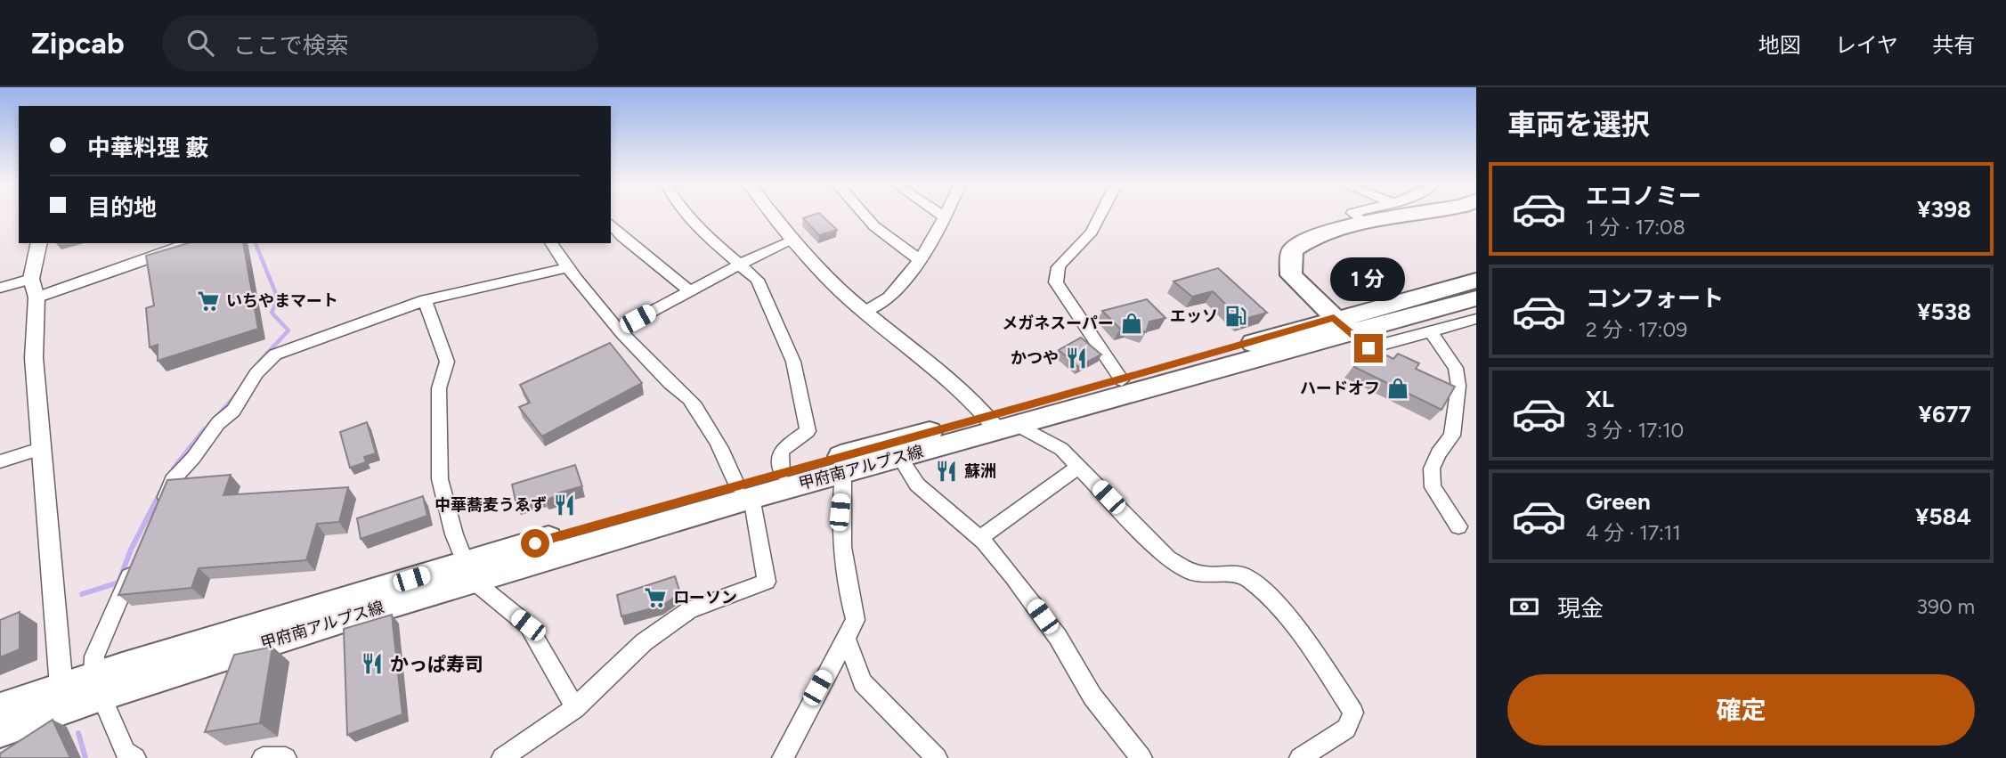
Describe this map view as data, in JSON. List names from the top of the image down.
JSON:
{
  "streets": {
    "main road": ["甲府南アルプス線"]
  },
  "places": {
    "supermarket": ["いちやまマート", "ローソン"],
    "fuel station": ["エッソ"],
    "shop": ["メガネスーパー", "ハードオフ"],
    "restaurant": [
      "かつや",
      "蘇洲",
      "中華蕎麦うゑず",
      "かっぱ寿司"
    ]
  },
  "page": {
    "header": "Zipcab",
    "search": "ここで検索",
    "nav": ["地図", "レイヤ", "共有"],
    "heading": "車両を選択",
    "banner": ["中華料理 藪", "目的地"],
    "list": [
      {
        "name": "エコノミー",
        "note": "1 分 · 17:08",
        "value": "¥398"
      },
      {
        "name": "コンフォート",
        "note": "2 分 · 17:09",
        "value": "¥538"
      },
      {
        "name": "XL",
        "note": "3 分 · 17:10",
        "value": "¥677"
      },
      {
        "name": "Green",
        "note": "4 分 · 17:11",
        "value": "¥584"
      }
    ],
    "bubble": "1 分",
    "pay": ["現金", "390 m"],
    "buttons": "確定"
  }
}
